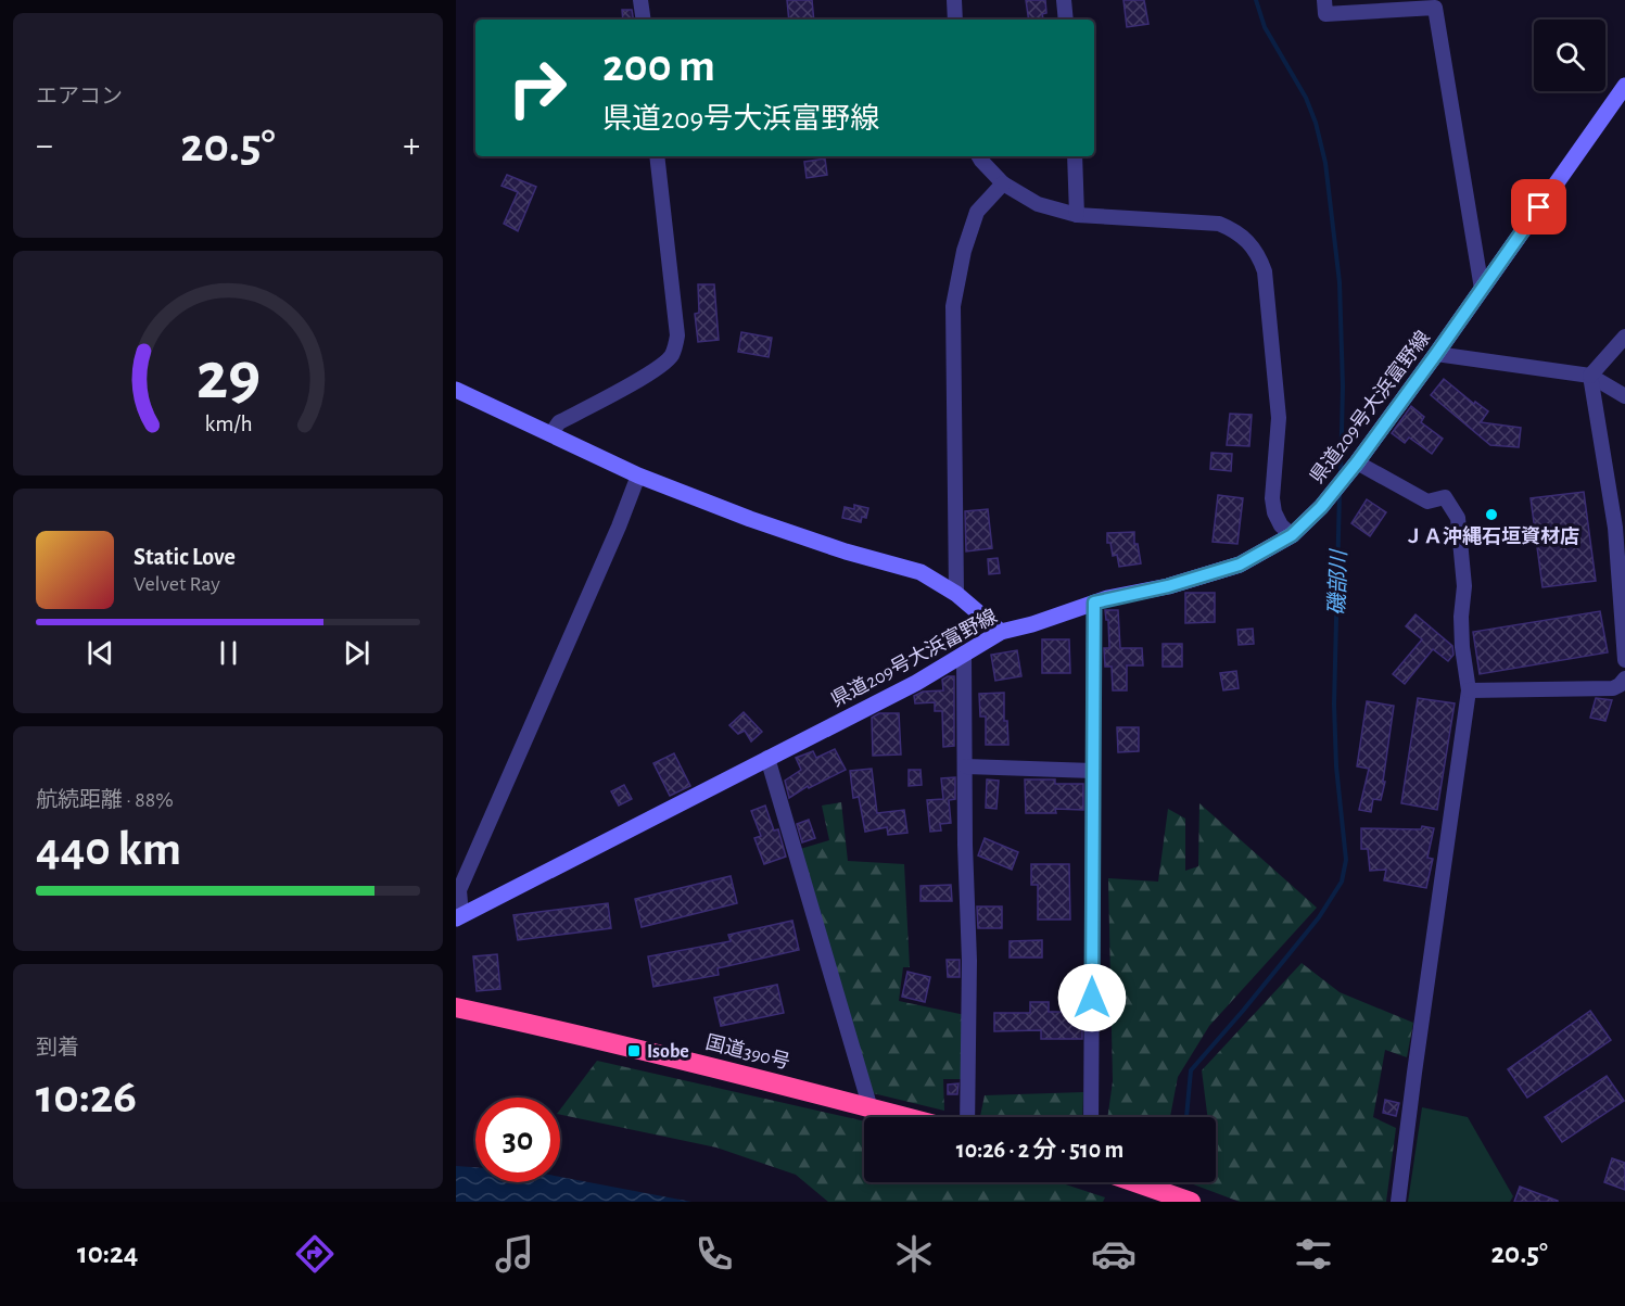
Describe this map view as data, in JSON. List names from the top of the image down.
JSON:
{
  "streets": {
    "highway": ["国道390号"],
    "main road": ["県道209号大浜富野線"]
  },
  "water": ["磯部川"],
  "places": {
    "other": ["ＪＡ沖縄石垣資材店"],
    "transit": ["Isobe"]
  },
  "page": {
    "tile": [
      "エアコン",
      ["航続距離 · 88%", "440 km"],
      ["到着", "10:26"]
    ],
    "turn": ["200 m", "県道209号大浜富野線"],
    "heat": ["−", "20.5°", "+"],
    "song": ["Static Love", "Velvet Ray"],
    "limit": "30",
    "trip": "10:26 · 2 分 · 510 m",
    "tabs": ["10:24", "20.5°"],
    "gauge": ["29", "km/h"]
  }
}
